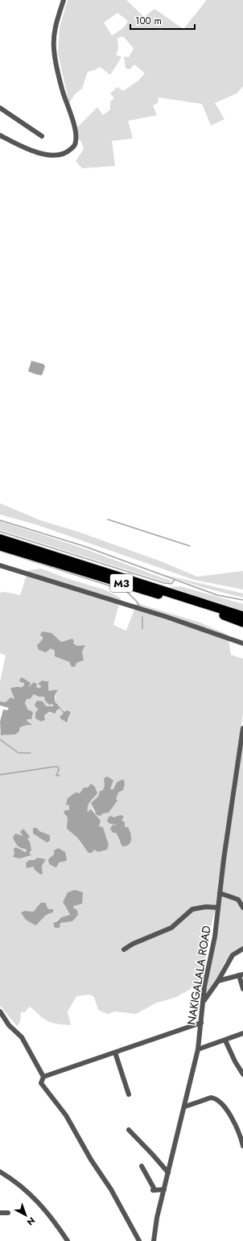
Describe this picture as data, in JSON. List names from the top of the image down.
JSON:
{
  "streets": {
    "highway": ["M3"],
    "street": ["NAKIGALALA ROAD"]
  },
  "scale_bar": "100 m",
  "north": "bottom right"
}
